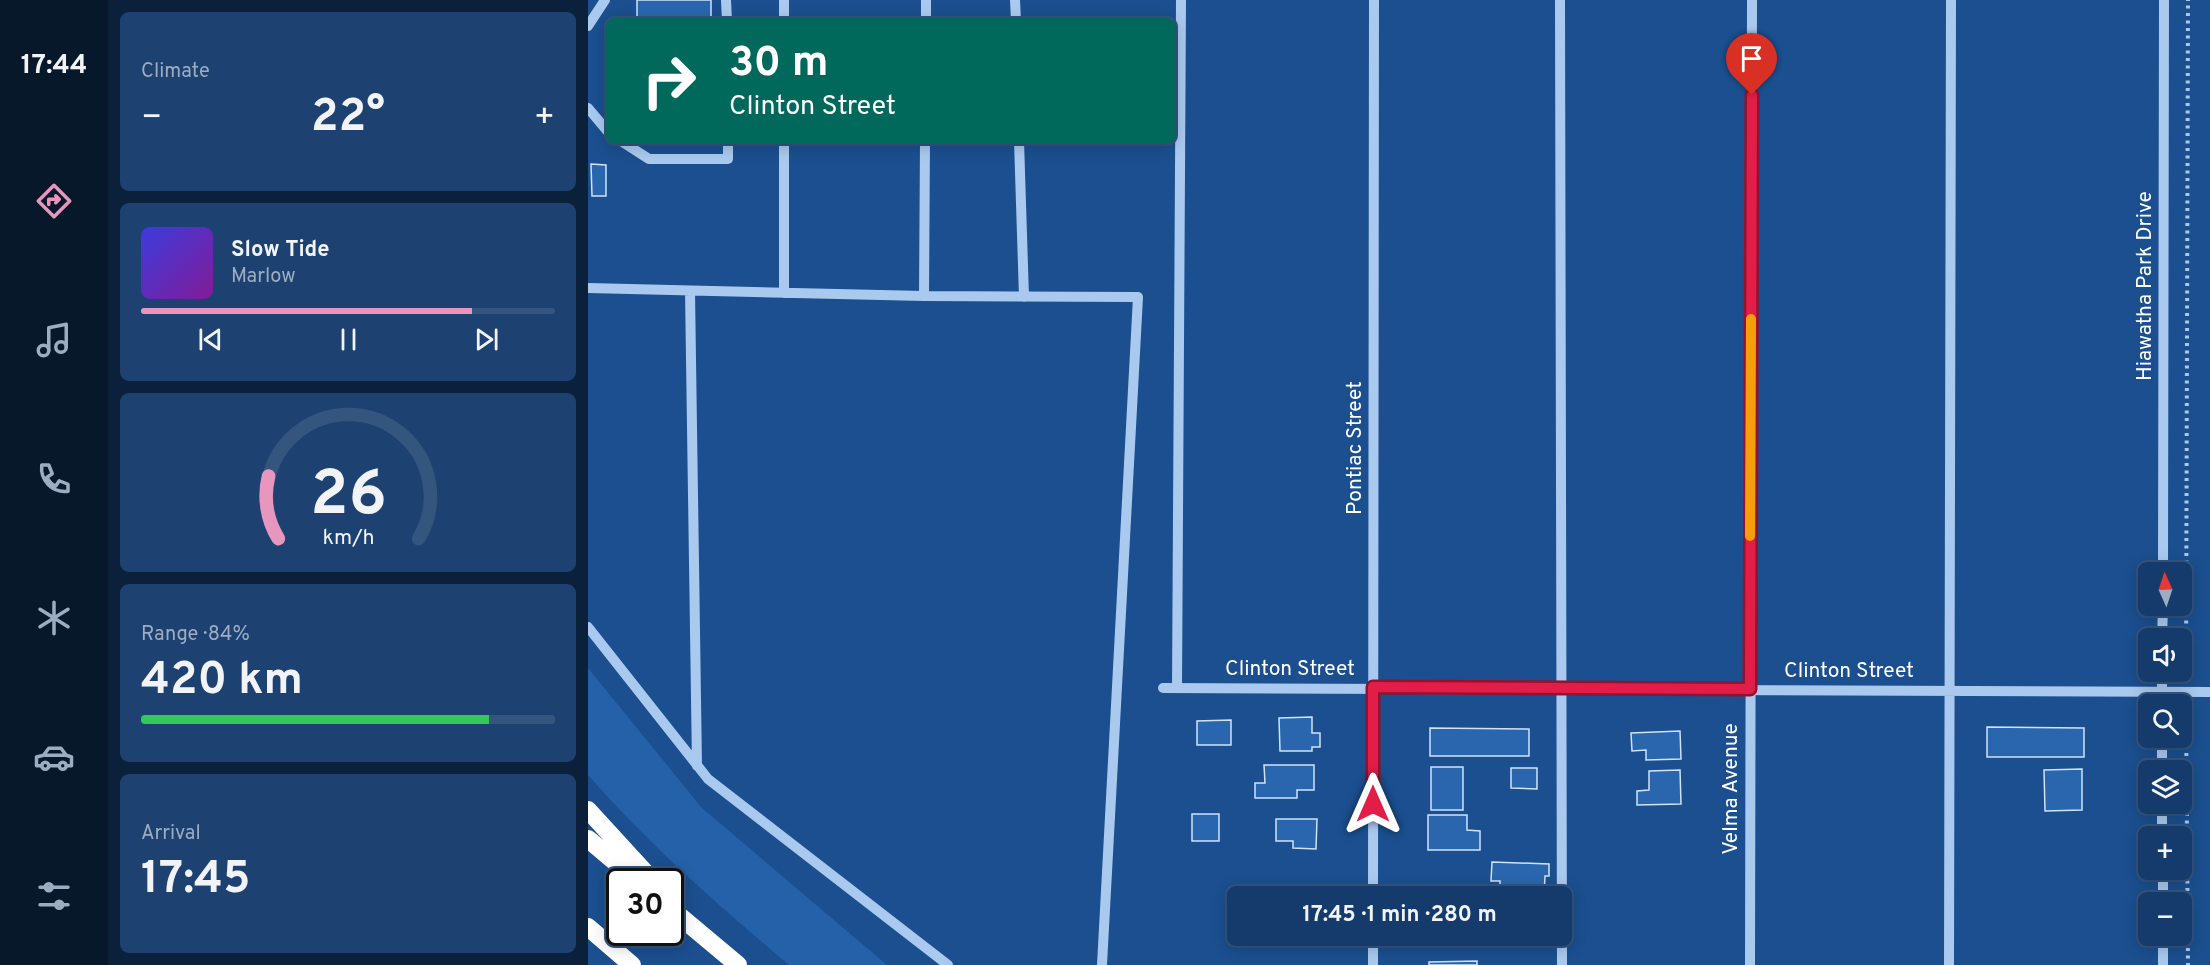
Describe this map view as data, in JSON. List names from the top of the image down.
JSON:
{
  "streets": {
    "street": [
      "Hiawatha Park Drive",
      "Pontiac Street",
      "Clinton Street",
      "Velma Avenue"
    ]
  },
  "crossings": [
    ["Pontiac Street", "Clinton Street"],
    ["Clinton Street", "Velma Avenue"]
  ],
  "north": "top",
  "page": {
    "tabs": "17:44",
    "tile": [
      "Climate",
      ["Range · 84%", "420 km"],
      ["Arrival", "17:45"]
    ],
    "turn": ["30 m", "Clinton Street"],
    "heat": ["−", "22°", "+"],
    "song": ["Slow Tide", "Marlow"],
    "map_buttons": ["+", "−"],
    "limit": "30",
    "trip": "17:45 · 1 min · 280 m",
    "gauge": ["26", "km/h"]
  }
}
